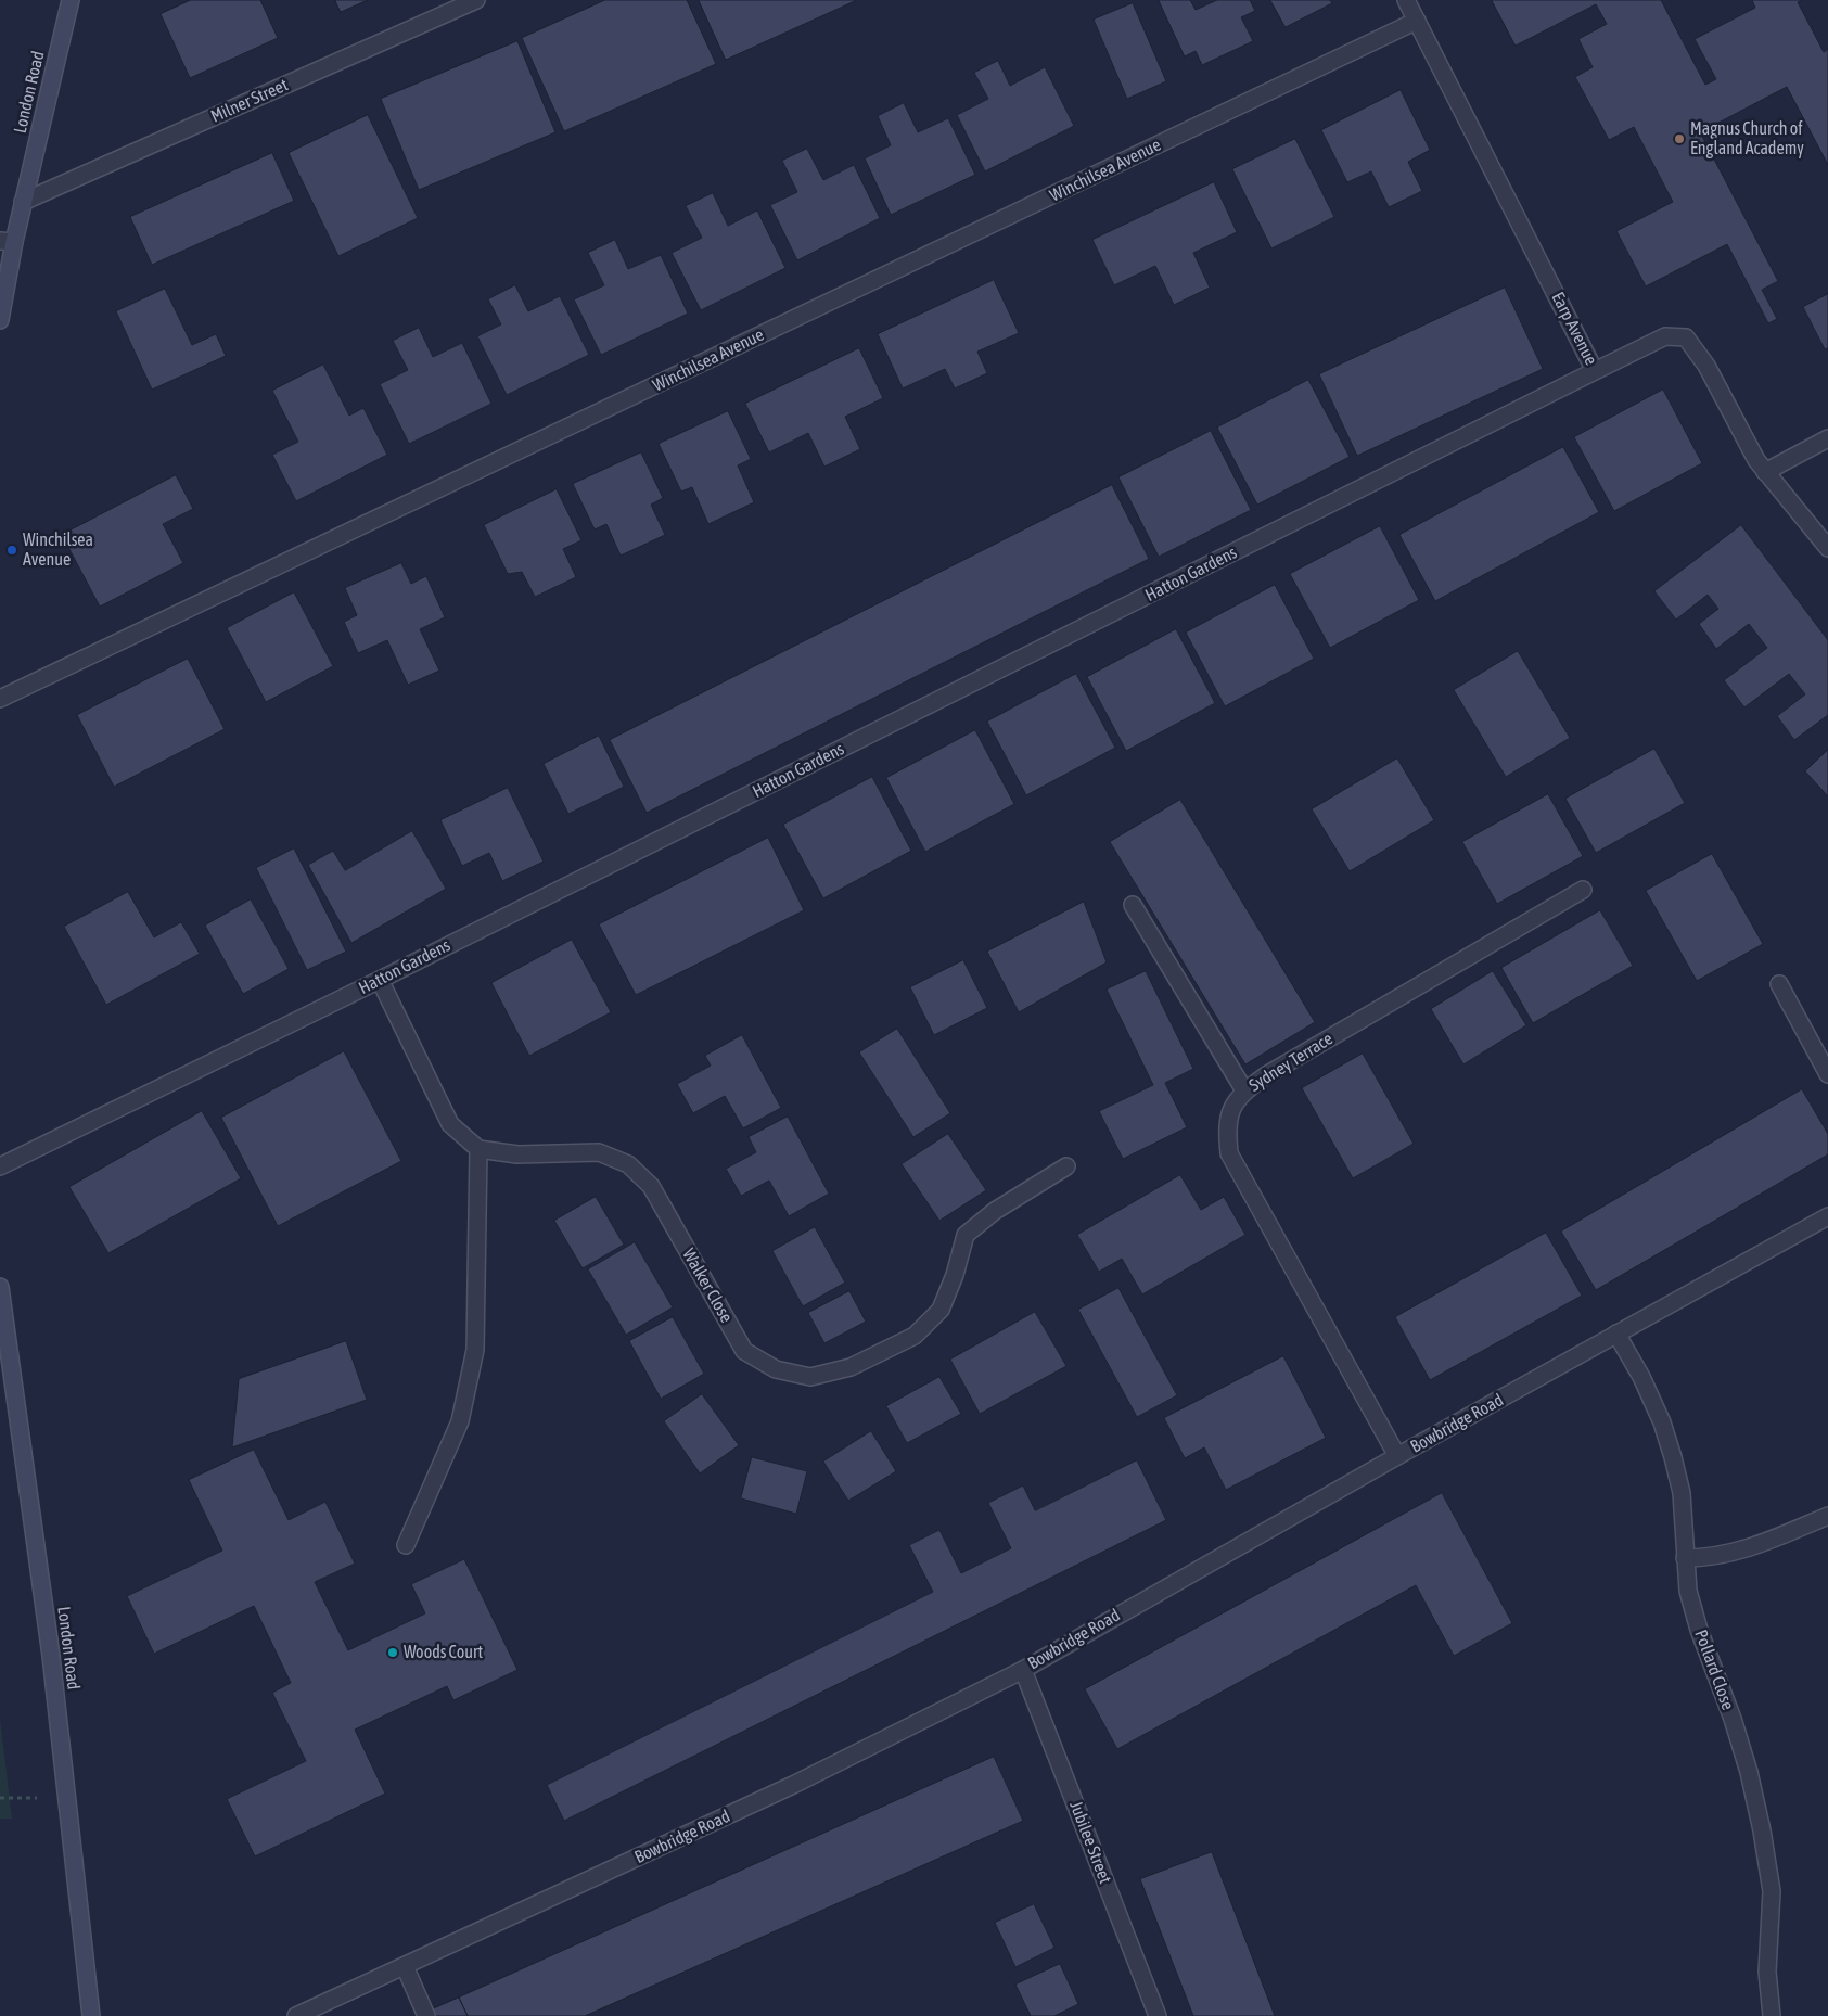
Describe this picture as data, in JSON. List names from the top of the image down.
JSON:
{
  "streets": {
    "main road": ["London Road"],
    "street": [
      "Milner Street",
      "Winchilsea Avenue",
      "Earp Avenue",
      "Hatton Gardens",
      "Sydney Terrace",
      "Walker Close",
      "Bowbridge Road",
      "Pollard Close",
      "Jubilee Street"
    ]
  },
  "crossings": [
    ["London Road", "Milner Street"],
    ["Winchilsea Avenue", "Earp Avenue"],
    ["Earp Avenue", "Hatton Gardens"],
    ["Sydney Terrace", "Bowbridge Road"],
    ["Bowbridge Road", "Pollard Close"],
    ["Bowbridge Road", "Jubilee Street"]
  ],
  "places": ["Magnus Church of England Academy", "Winchilsea Avenue", "Woods Court"]
}
